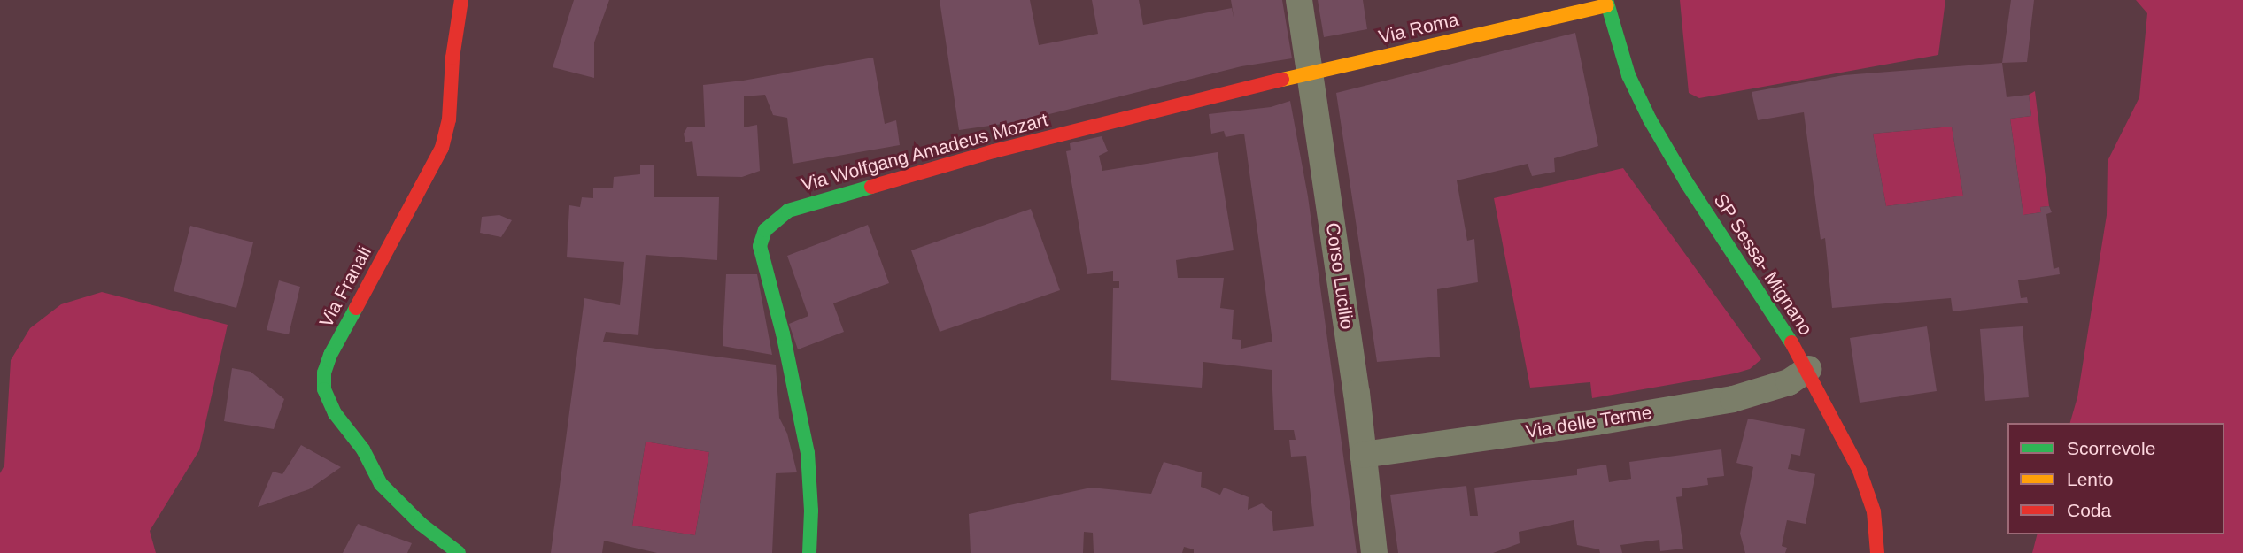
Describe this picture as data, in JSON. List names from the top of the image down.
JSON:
{
  "streets": {
    "street": [
      "Via Roma",
      "Via Wolfgang Amadeus Mozart",
      "SP Sessa- Mignano",
      "Corso Lucilio",
      "Via Franali",
      "Via delle Terme"
    ]
  },
  "crossings": [
    ["Via Roma", "Via Wolfgang Amadeus Mozart"],
    ["Via Roma", "SP Sessa- Mignano"],
    ["Via Roma", "Corso Lucilio"],
    ["Via Wolfgang Amadeus Mozart", "Corso Lucilio"],
    ["SP Sessa- Mignano", "Via delle Terme"],
    ["Corso Lucilio", "Via delle Terme"]
  ],
  "legend": ["Scorrevole", "Lento", "Coda"]
}
